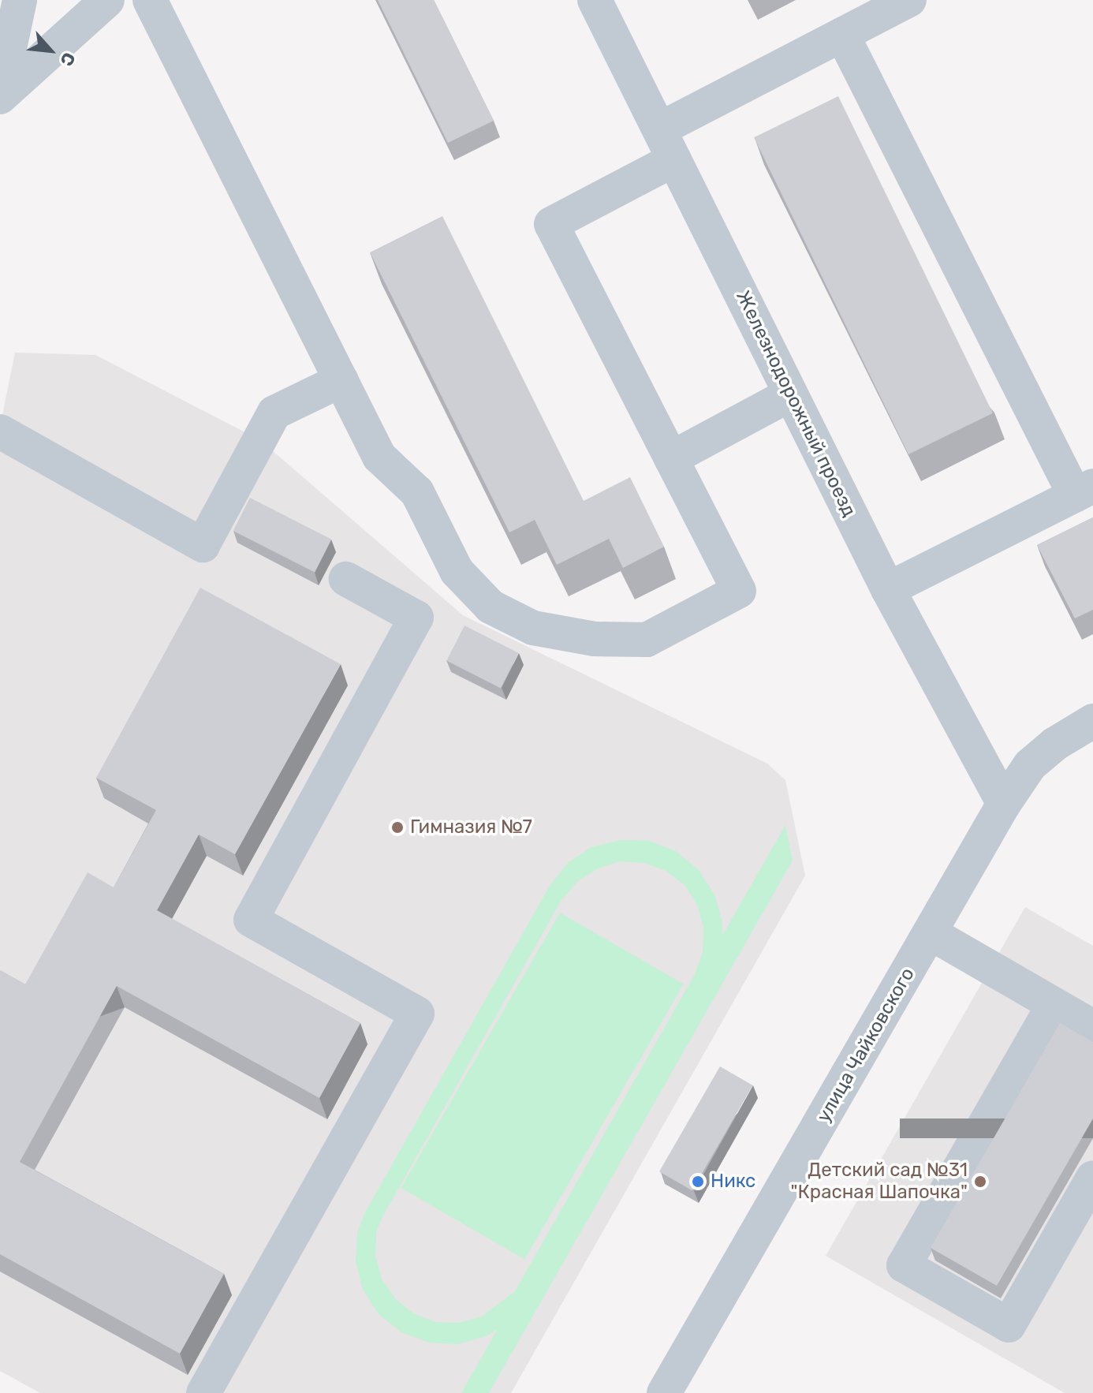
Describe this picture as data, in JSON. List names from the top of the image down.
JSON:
{
  "streets": {
    "street": ["Железнодорожный проезд", "улица Чайковского"]
  },
  "crossings": [
    ["Железнодорожный проезд", "улица Чайковского"]
  ],
  "places": ["Гимназия №7", "Никс", "Детский сад №31 \"Красная Шапочка\""],
  "north": "bottom right"
}
